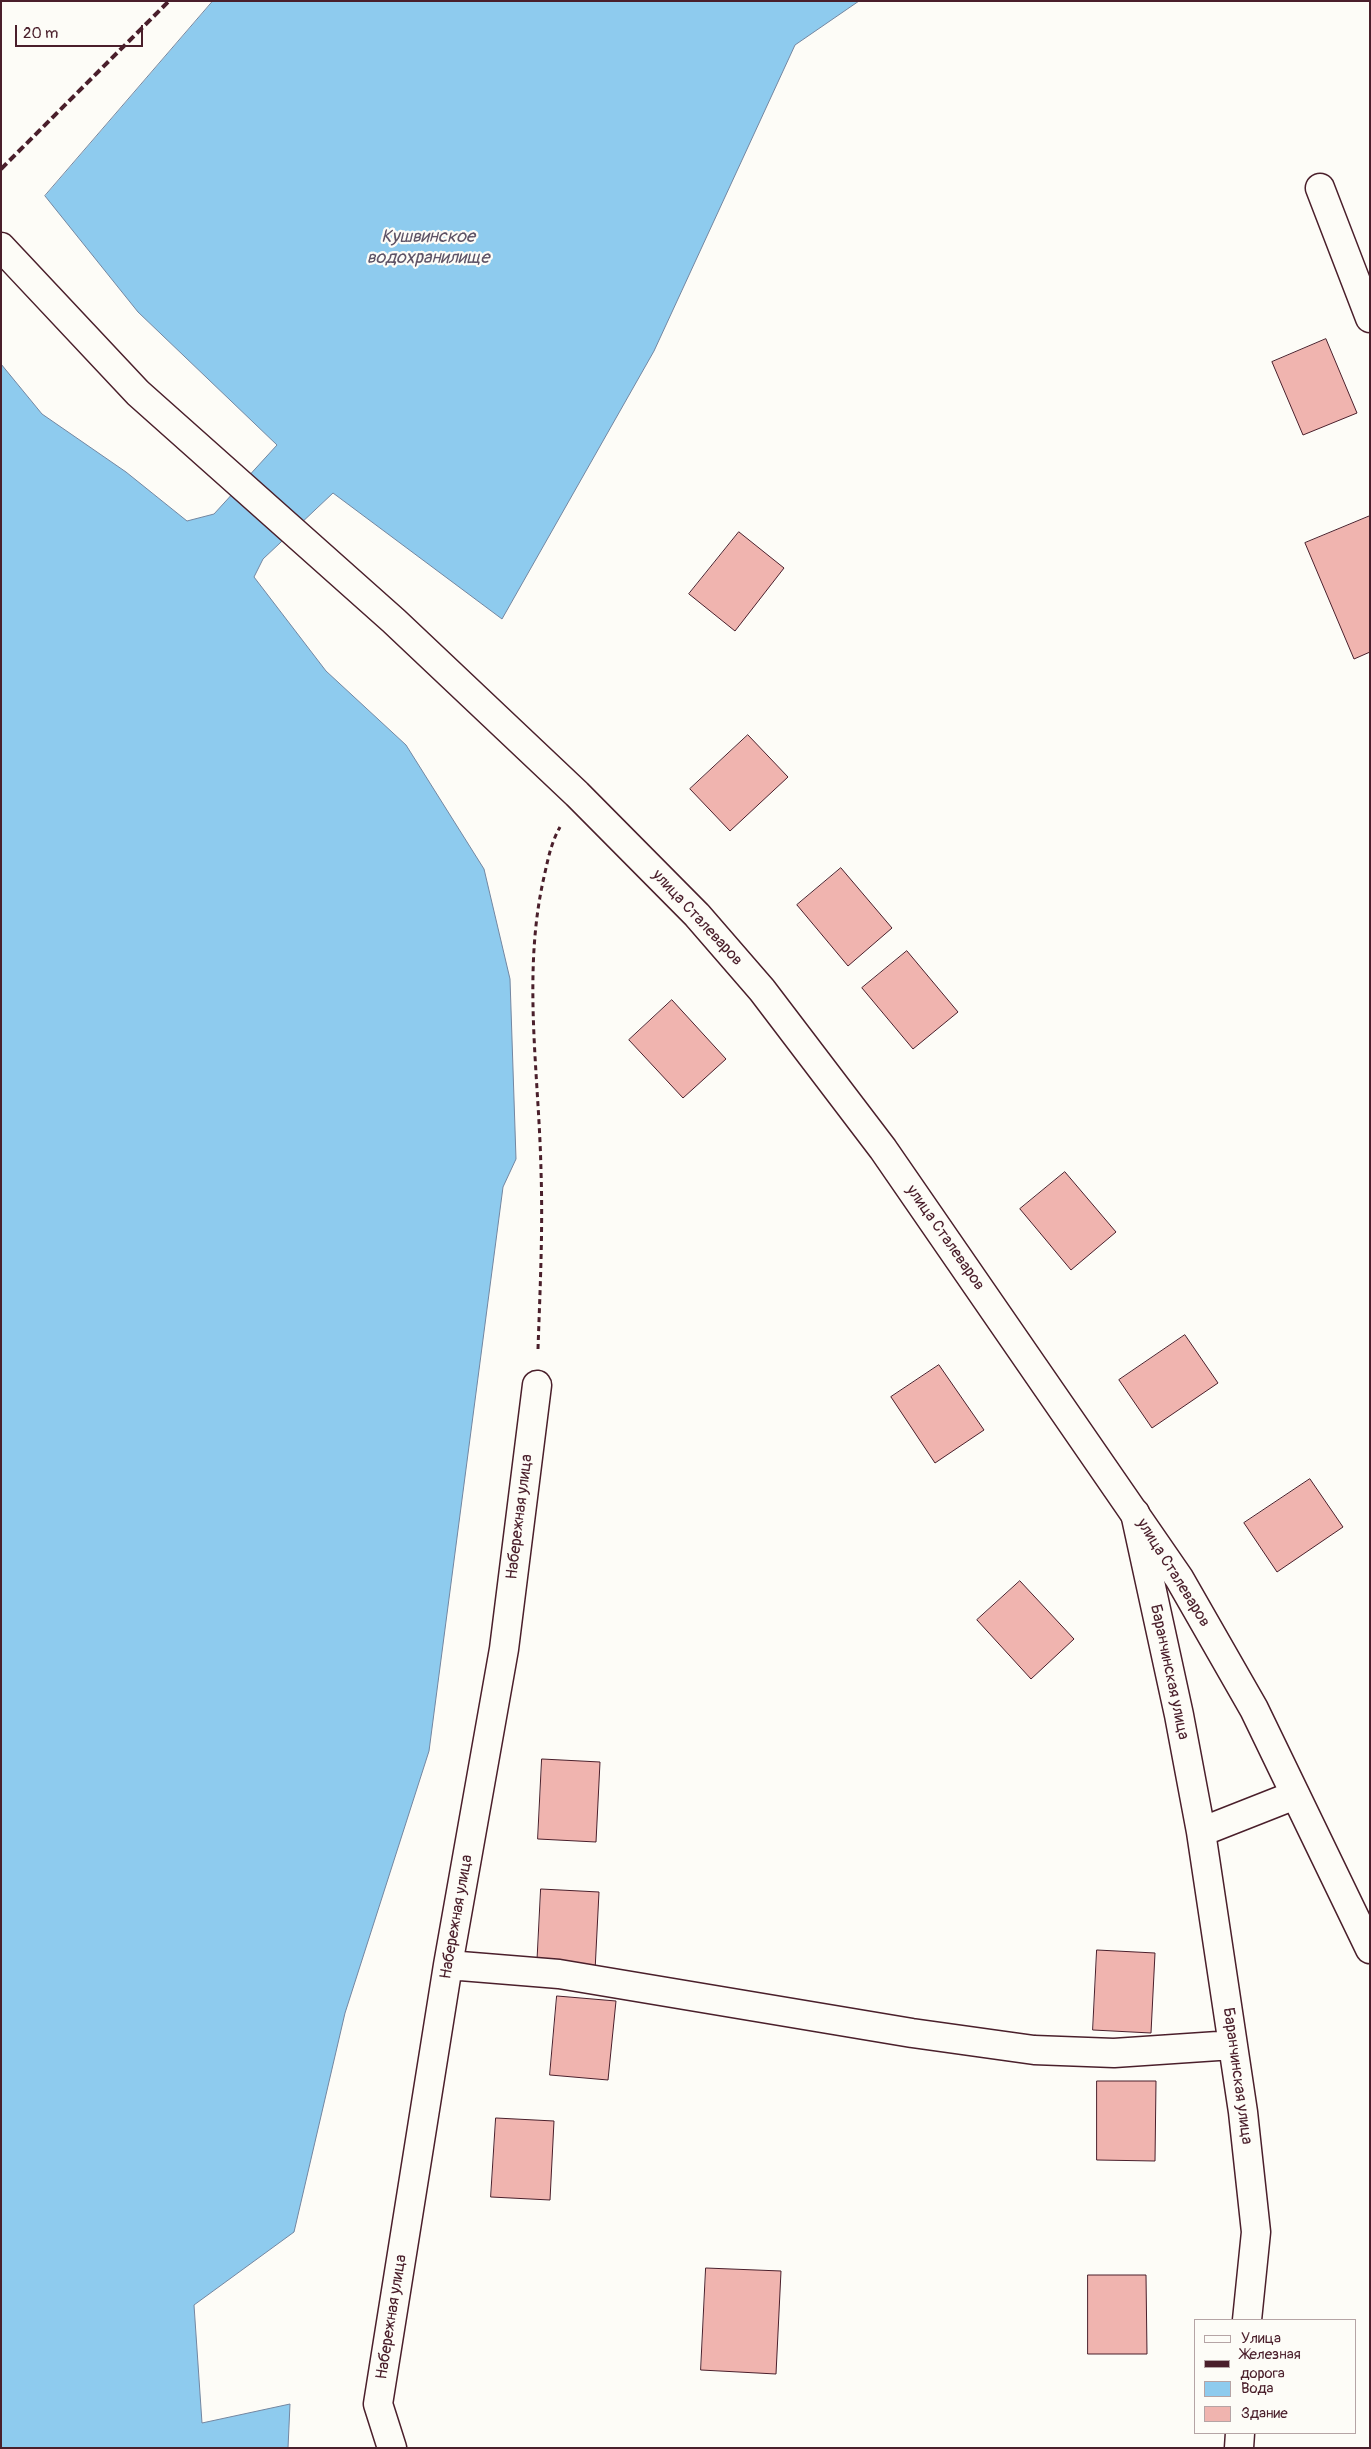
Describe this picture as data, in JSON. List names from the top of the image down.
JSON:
{
  "streets": {
    "main road": ["улица Сталеваров", "Набережная улица", "Баранчинская улица"]
  },
  "crossings": [
    ["улица Сталеваров", "Баранчинская улица"]
  ],
  "water": ["Кушвинское водохранилище"],
  "legend": [
    "Улица",
    "Железная дорога",
    "Вода",
    "Здание"
  ],
  "scale_bar": "20 m"
}
